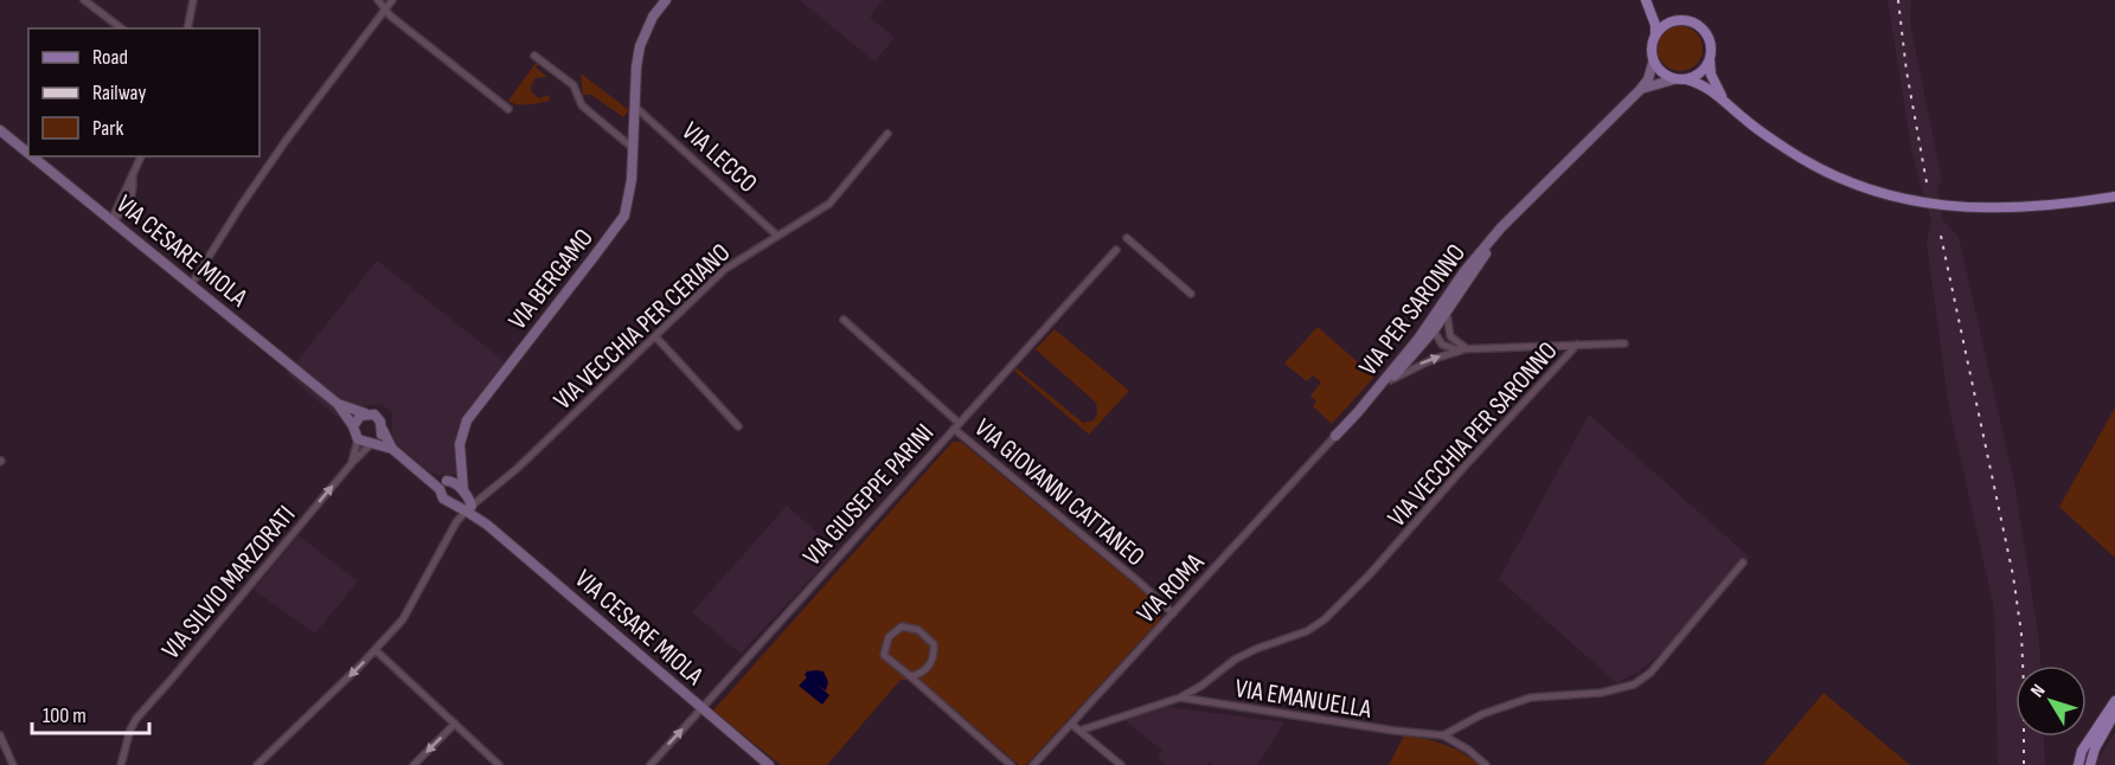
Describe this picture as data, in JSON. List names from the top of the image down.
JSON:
{
  "streets": {
    "street": [
      "VIA LECCO",
      "VIA CESARE MIOLA",
      "VIA BERGAMO",
      "VIA PER SARONNO",
      "VIA VECCHIA PER CERIANO",
      "VIA VECCHIA PER SARONNO",
      "VIA GIOVANNI CATTANEO",
      "VIA GIUSEPPE PARINI",
      "VIA SILVIO MARZORATI",
      "VIA ROMA",
      "VIA EMANUELLA"
    ]
  },
  "crossings": [
    ["VIA LECCO", "VIA BERGAMO"],
    ["VIA LECCO", "VIA VECCHIA PER CERIANO"],
    ["VIA CESARE MIOLA", "VIA BERGAMO"],
    ["VIA CESARE MIOLA", "VIA VECCHIA PER CERIANO"],
    ["VIA CESARE MIOLA", "VIA GIUSEPPE PARINI"],
    ["VIA CESARE MIOLA", "VIA SILVIO MARZORATI"],
    ["VIA BERGAMO", "VIA VECCHIA PER CERIANO"],
    ["VIA PER SARONNO", "VIA ROMA"],
    ["VIA VECCHIA PER SARONNO", "VIA EMANUELLA"],
    ["VIA GIOVANNI CATTANEO", "VIA GIUSEPPE PARINI"],
    ["VIA GIOVANNI CATTANEO", "VIA ROMA"]
  ],
  "one_way": ["VIA SILVIO MARZORATI"],
  "legend": ["Road", "Railway", "Park"],
  "scale_bar": "100 m",
  "north": "top left"
}
